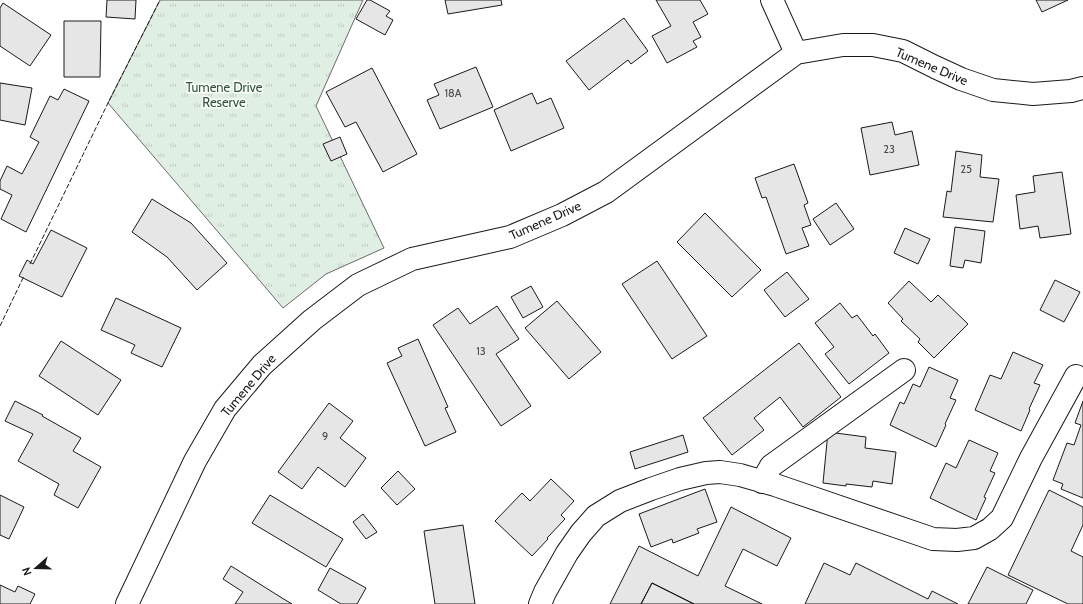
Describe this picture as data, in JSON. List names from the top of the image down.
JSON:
{
  "streets": {
    "street": ["Tumene Drive"]
  },
  "parks": ["Tumene Drive Reserve"],
  "house_numbers": [
    "18A",
    "23",
    "25",
    "13",
    "9"
  ],
  "north": "left"
}
